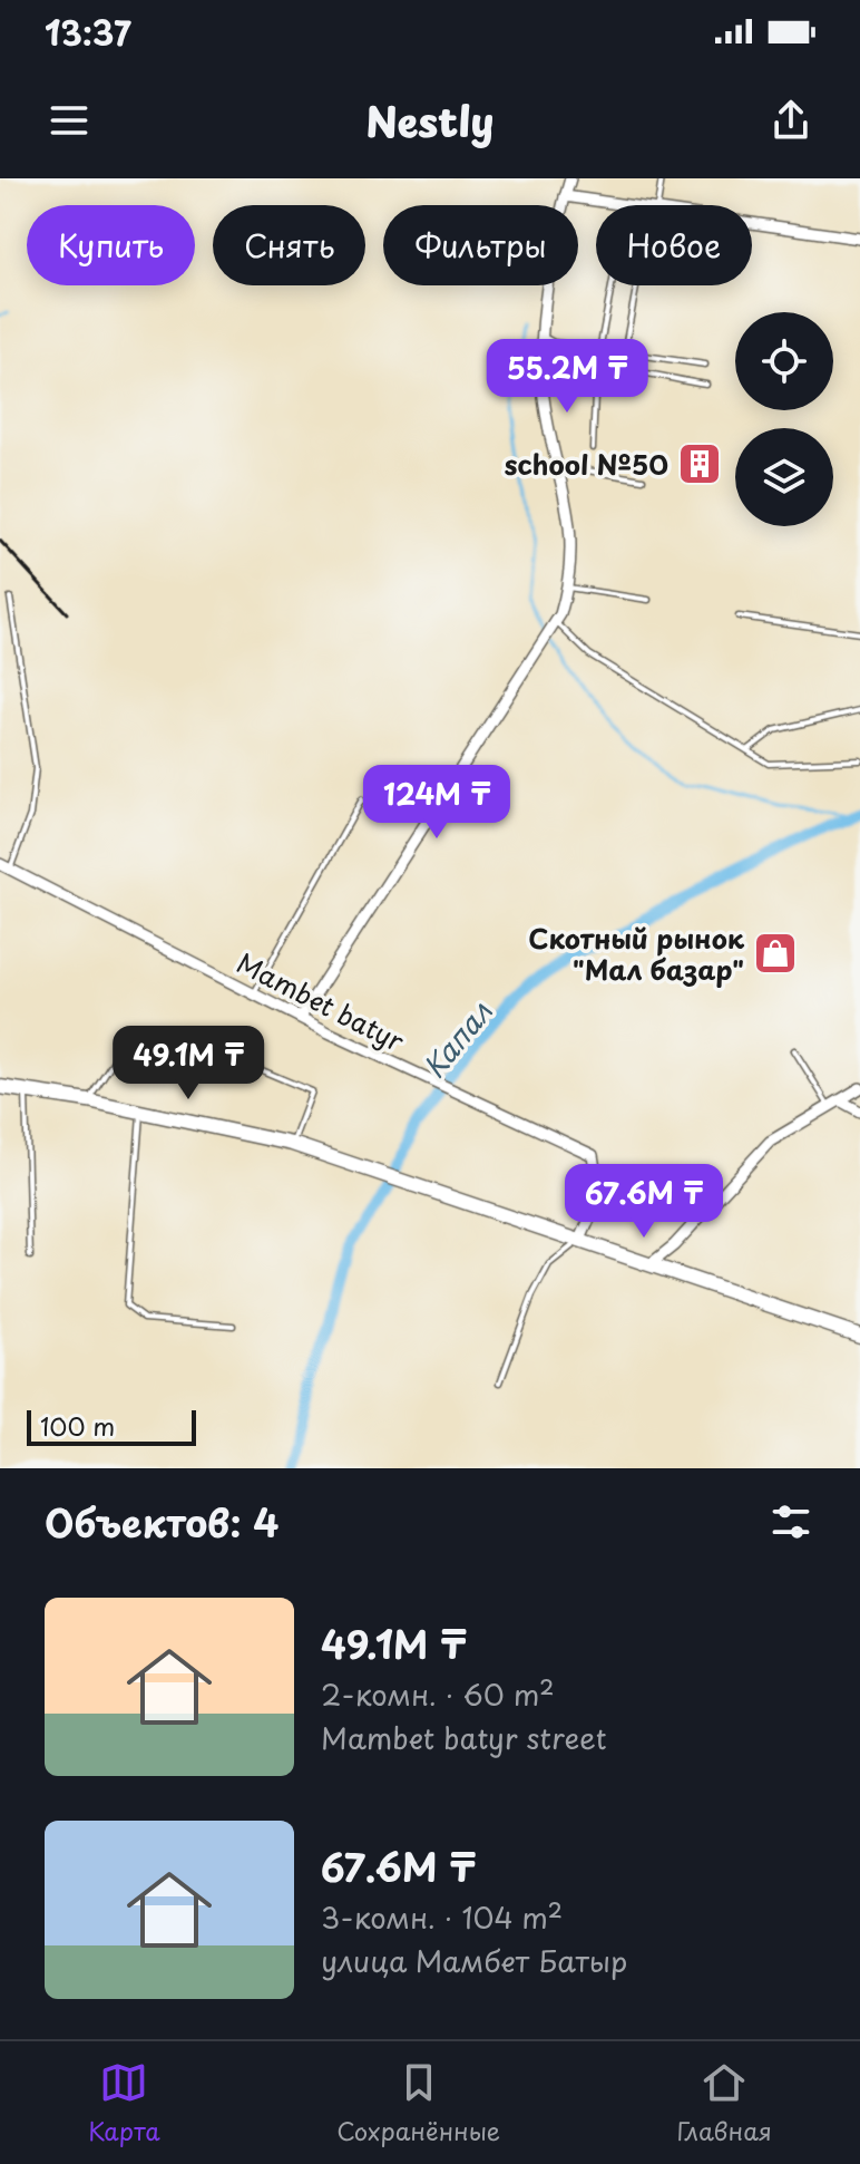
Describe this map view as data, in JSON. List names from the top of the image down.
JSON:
{
  "streets": {
    "street": ["Mambet batyr"]
  },
  "water": ["Капал"],
  "places": {
    "building": ["school №50"],
    "shop": ["Скотный рынок \"Мал базар\""]
  },
  "scale_bar": "100 m",
  "page": {
    "status": "13:37",
    "header": "Nestly",
    "chip": [
      "Купить",
      "Снять",
      "Фильтры",
      "Новое"
    ],
    "price": [
      "55.2M ₸",
      "124M ₸",
      "49.1M ₸",
      "67.6M ₸"
    ],
    "scale": "100 m",
    "heading": "Объектов: 4",
    "list": [
      {
        "name": "49.1M ₸",
        "note": "2-комн. · 60 m² · Mambet batyr street"
      },
      {
        "name": "67.6M ₸",
        "note": "3-комн. · 104 m² · улица Мамбет Батыр"
      }
    ],
    "tabs": ["Карта", "Сохранённые", "Главная"]
  }
}
